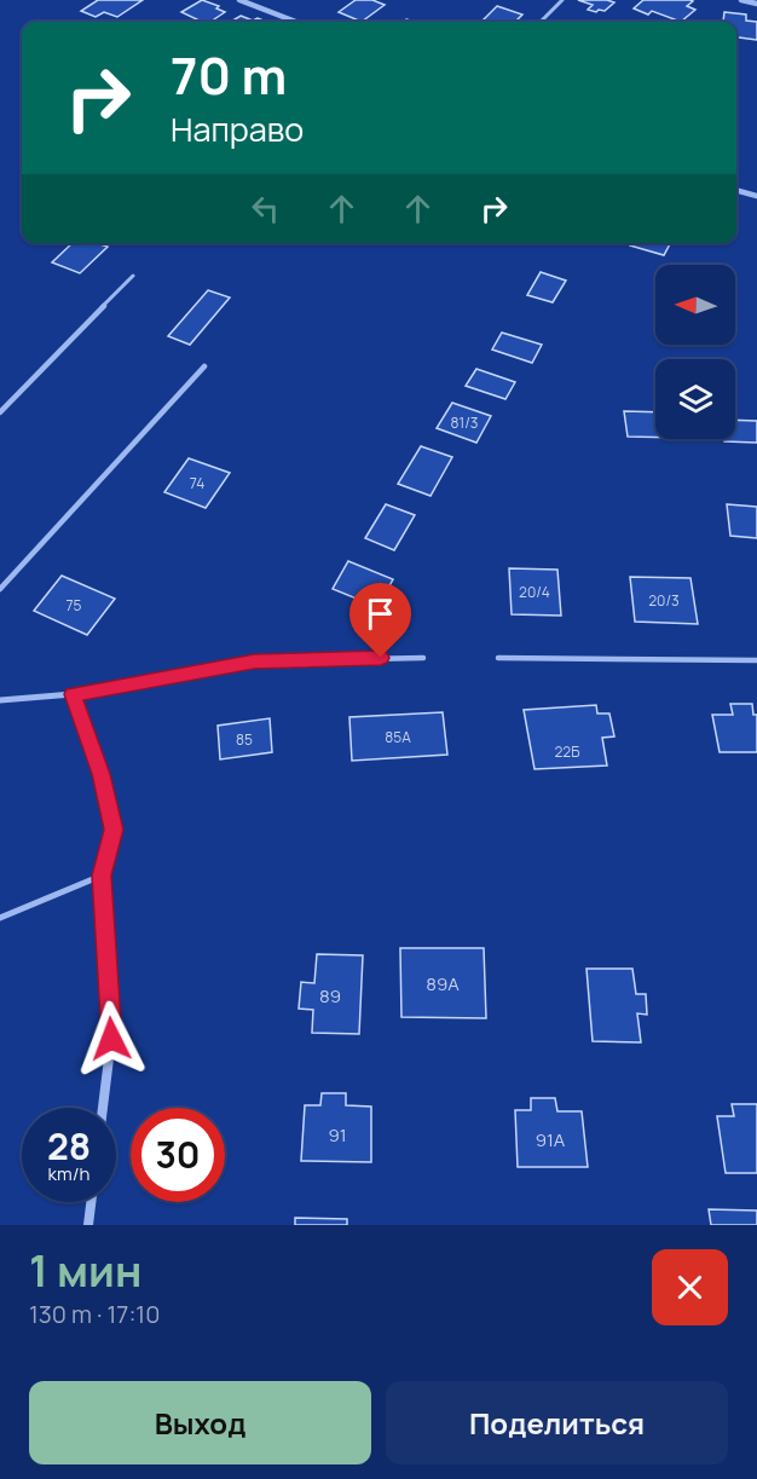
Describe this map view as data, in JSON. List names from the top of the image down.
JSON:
{
  "house_numbers": [
    "81/3",
    "74",
    "20/4",
    "20/3",
    "75",
    "85А",
    "85",
    "22Б",
    "89А",
    "89",
    "91",
    "91А"
  ],
  "north": "left",
  "page": {
    "turn": ["70 m", "Направо"],
    "speed": "28 km/h",
    "limit": "30",
    "heading": ["1 мин", "130 m · 17:10"],
    "buttons": ["Выход", "Поделиться"]
  }
}
